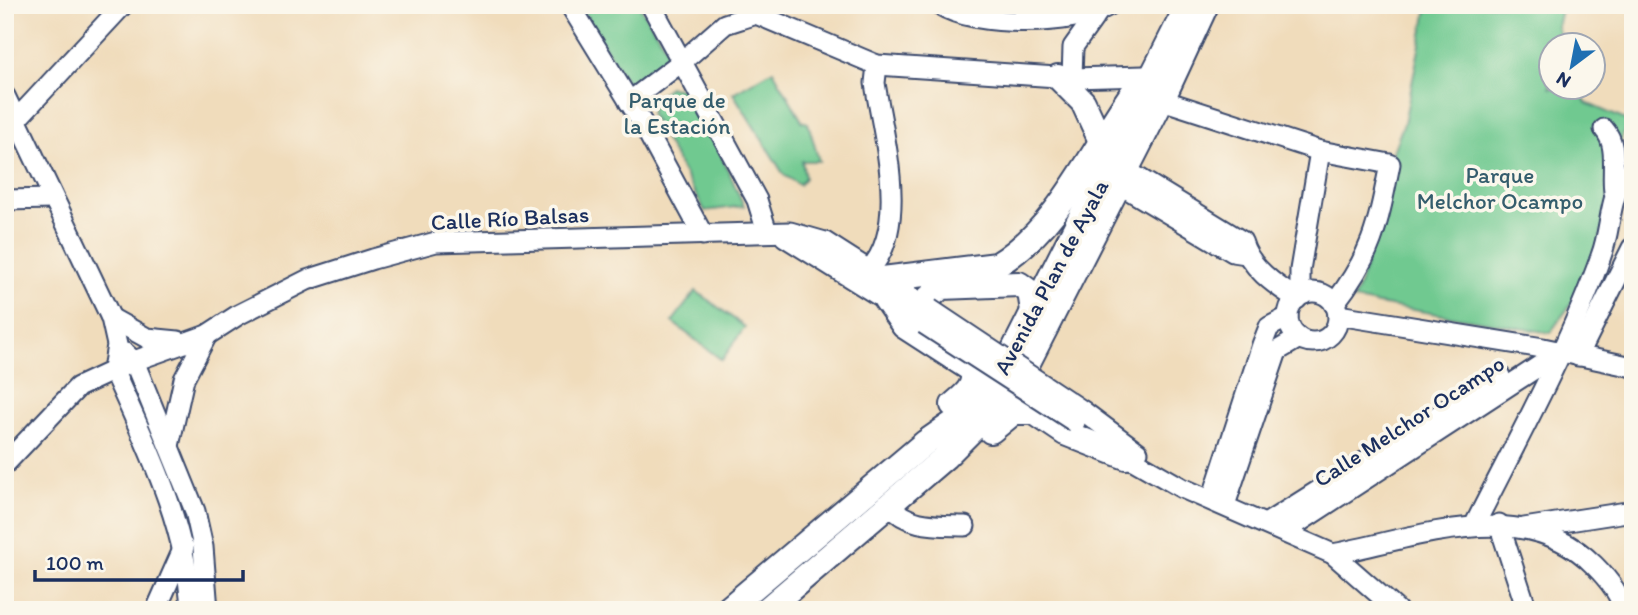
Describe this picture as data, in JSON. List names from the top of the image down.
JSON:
{
  "streets": {
    "main road": ["Avenida Plan de Ayala"],
    "street": ["Calle Río Balsas", "Calle Melchor Ocampo"]
  },
  "crossings": [
    ["Avenida Plan de Ayala", "Calle Melchor Ocampo"]
  ],
  "parks": ["Parque de la Estación", "Parque Melchor Ocampo"],
  "scale_bar": "100 m",
  "north": "bottom left"
}
